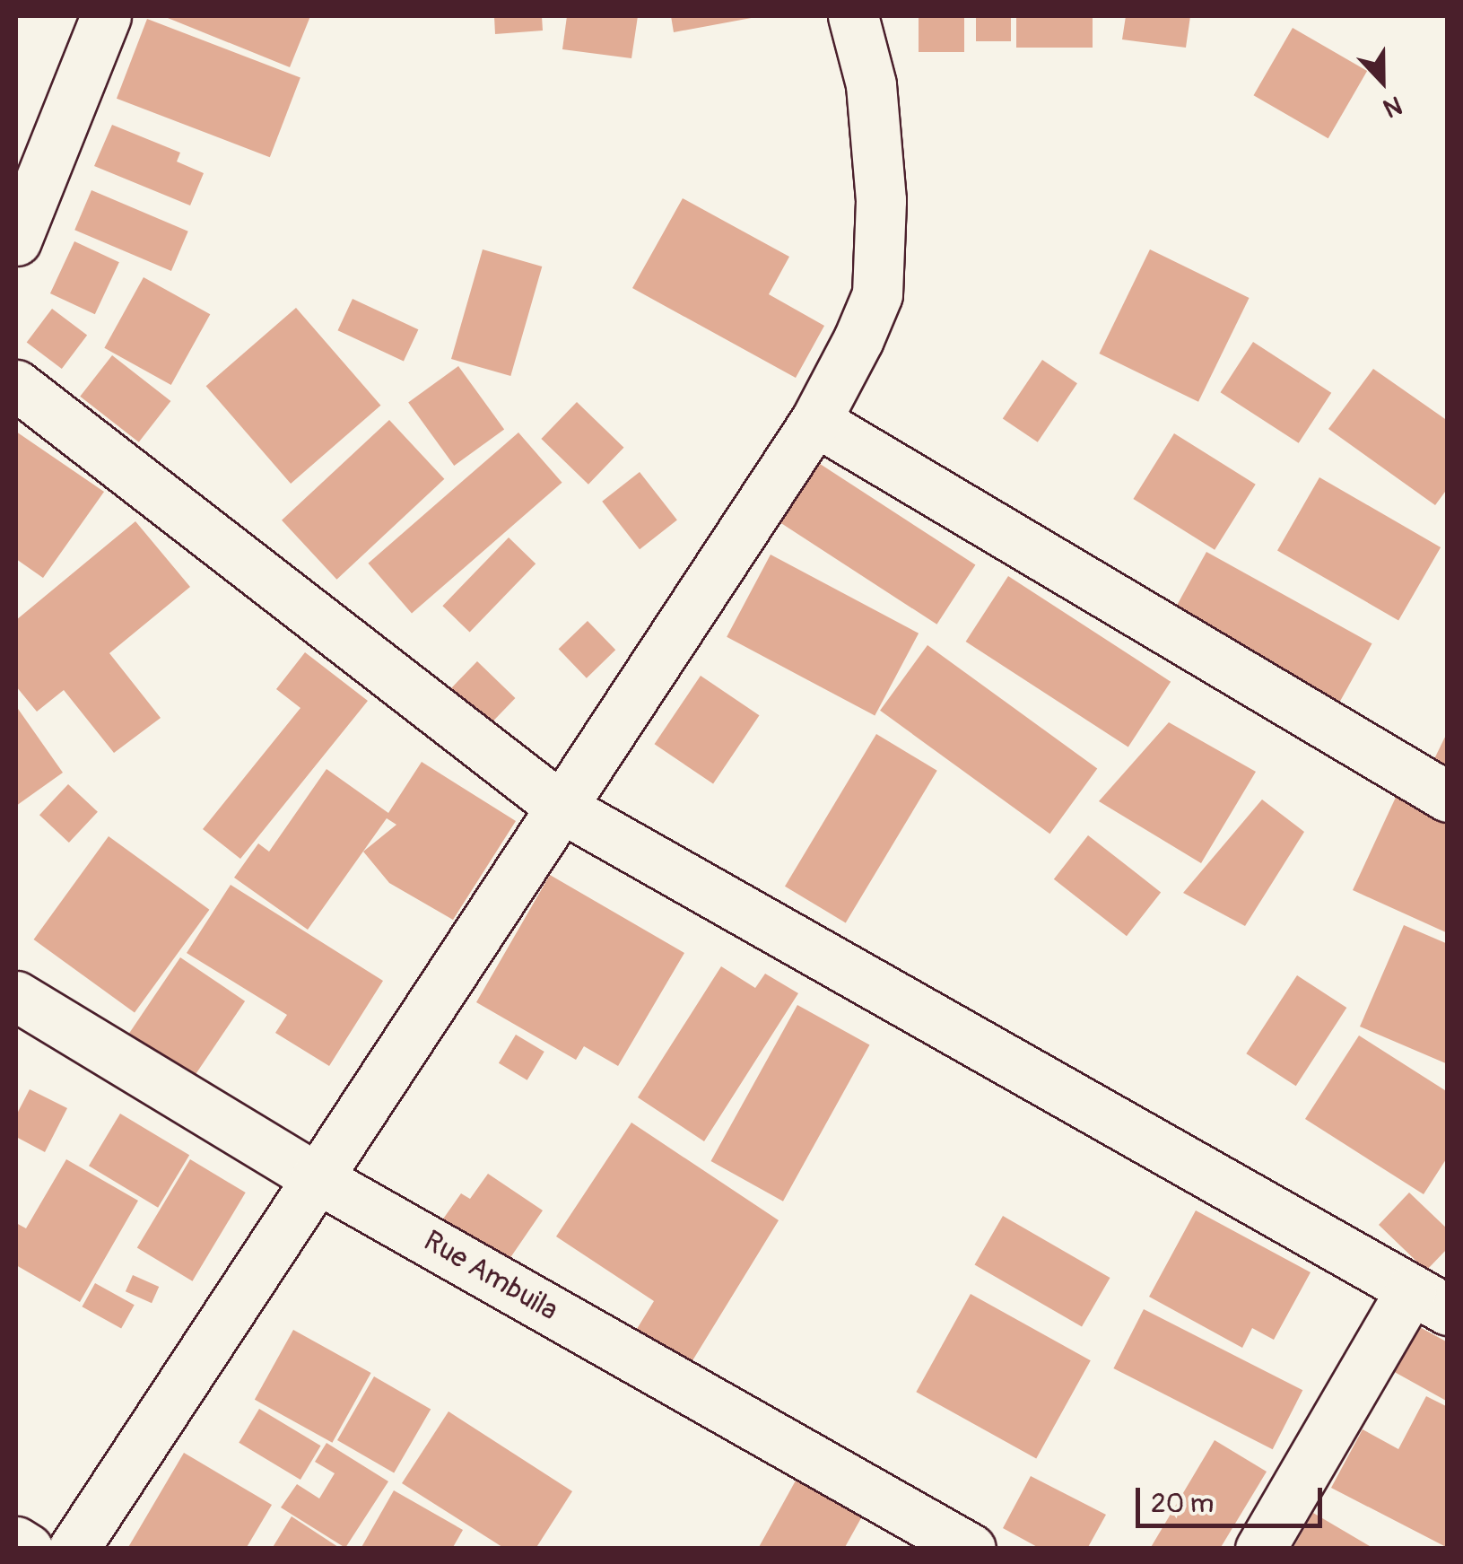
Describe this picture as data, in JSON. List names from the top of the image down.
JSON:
{
  "streets": {
    "street": ["Rue Ambuila"]
  },
  "scale_bar": "20 m",
  "north": "bottom"
}
